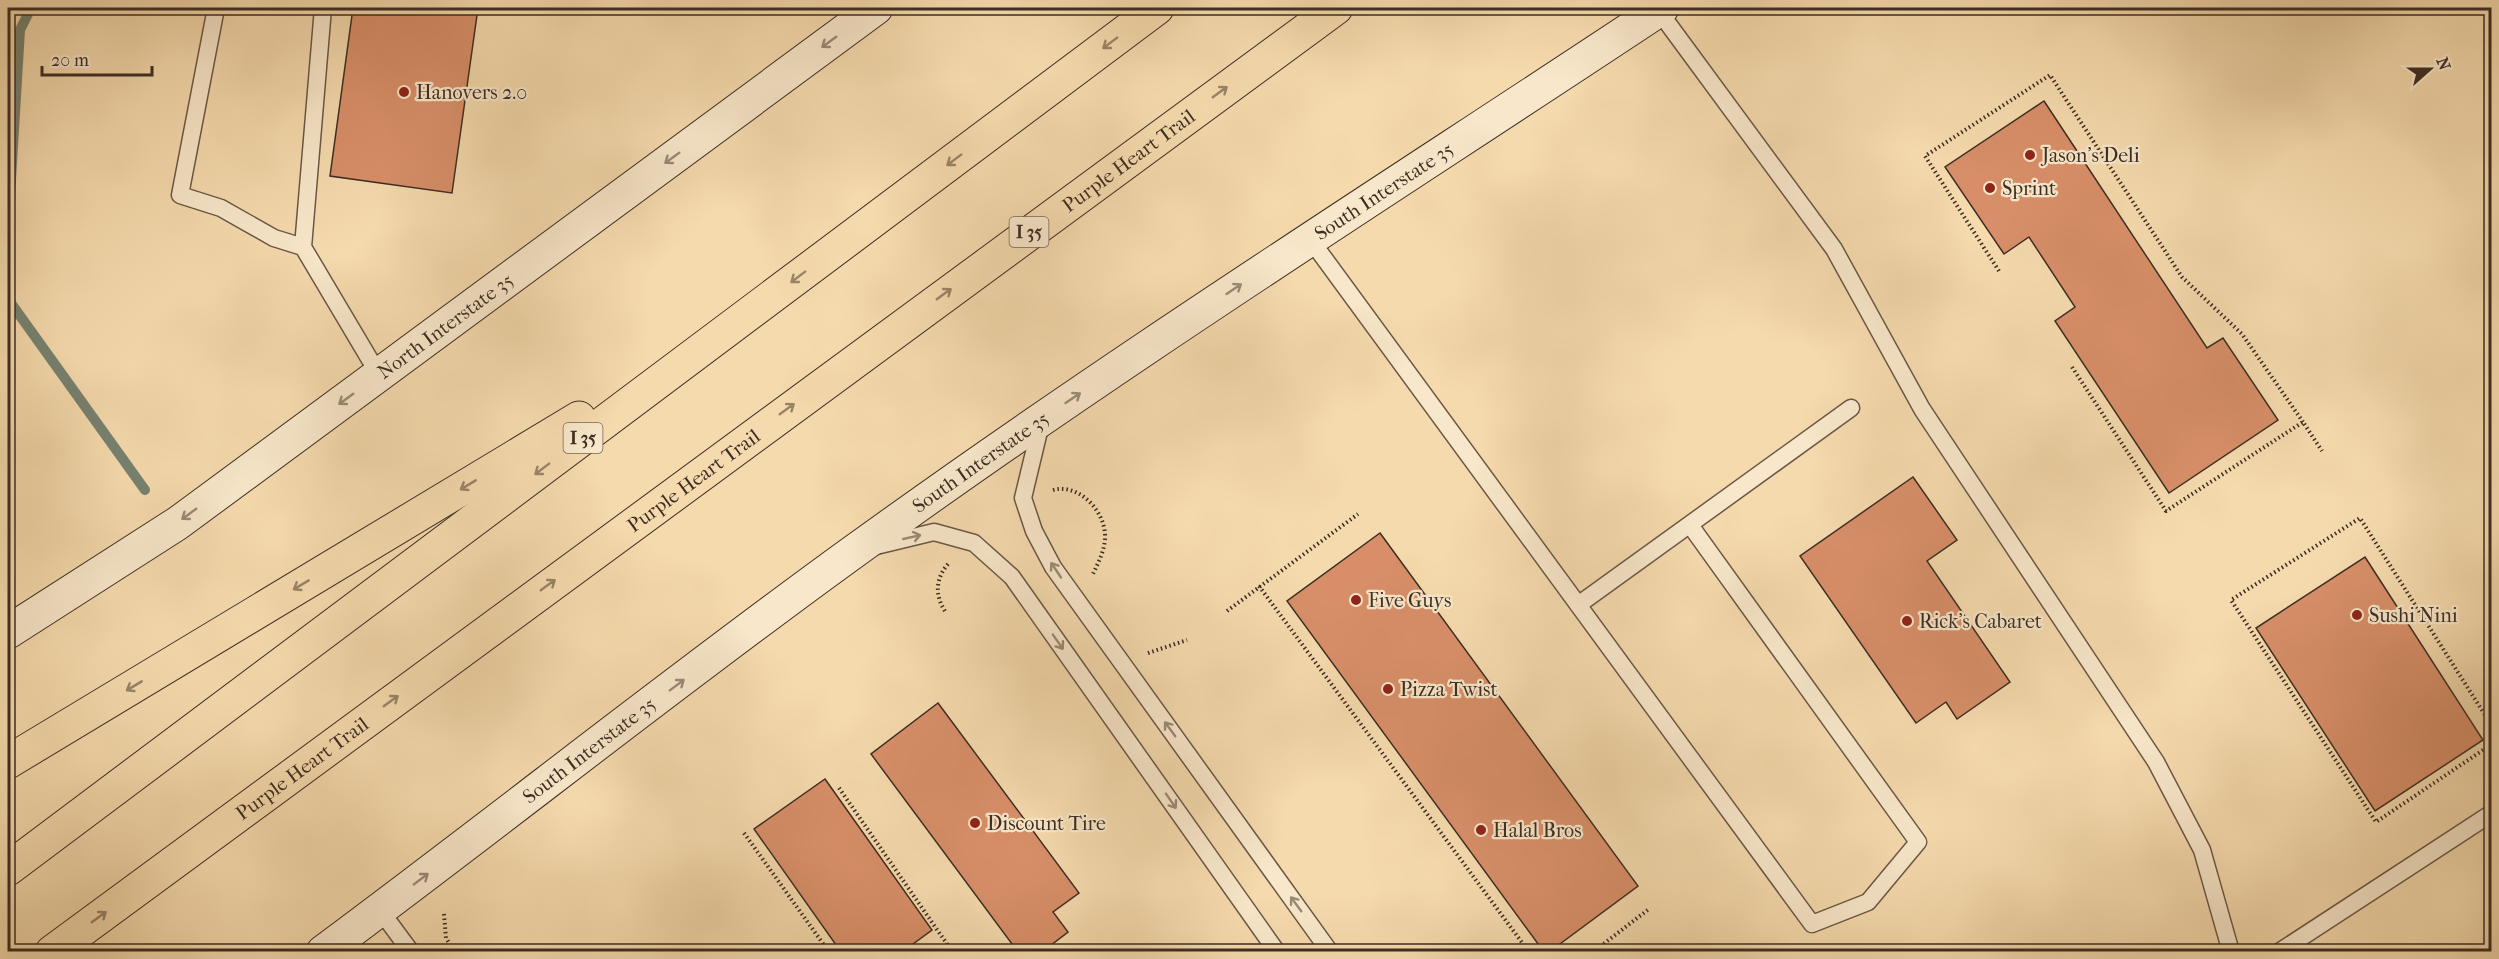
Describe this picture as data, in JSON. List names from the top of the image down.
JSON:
{
  "streets": {
    "highway": ["Purple Heart Trail", "I 35"],
    "main road": ["South Interstate 35", "North Interstate 35"]
  },
  "one_way": ["South Interstate 35", "North Interstate 35"],
  "places": [
    "Hanovers 2.0",
    "Jason's Deli",
    "Sprint",
    "Five Guys",
    "Sushi Nini",
    "Rick's Cabaret",
    "Pizza Twist",
    "Discount Tire",
    "Halal Bros"
  ],
  "scale_bar": "20 m",
  "north": "right"
}
